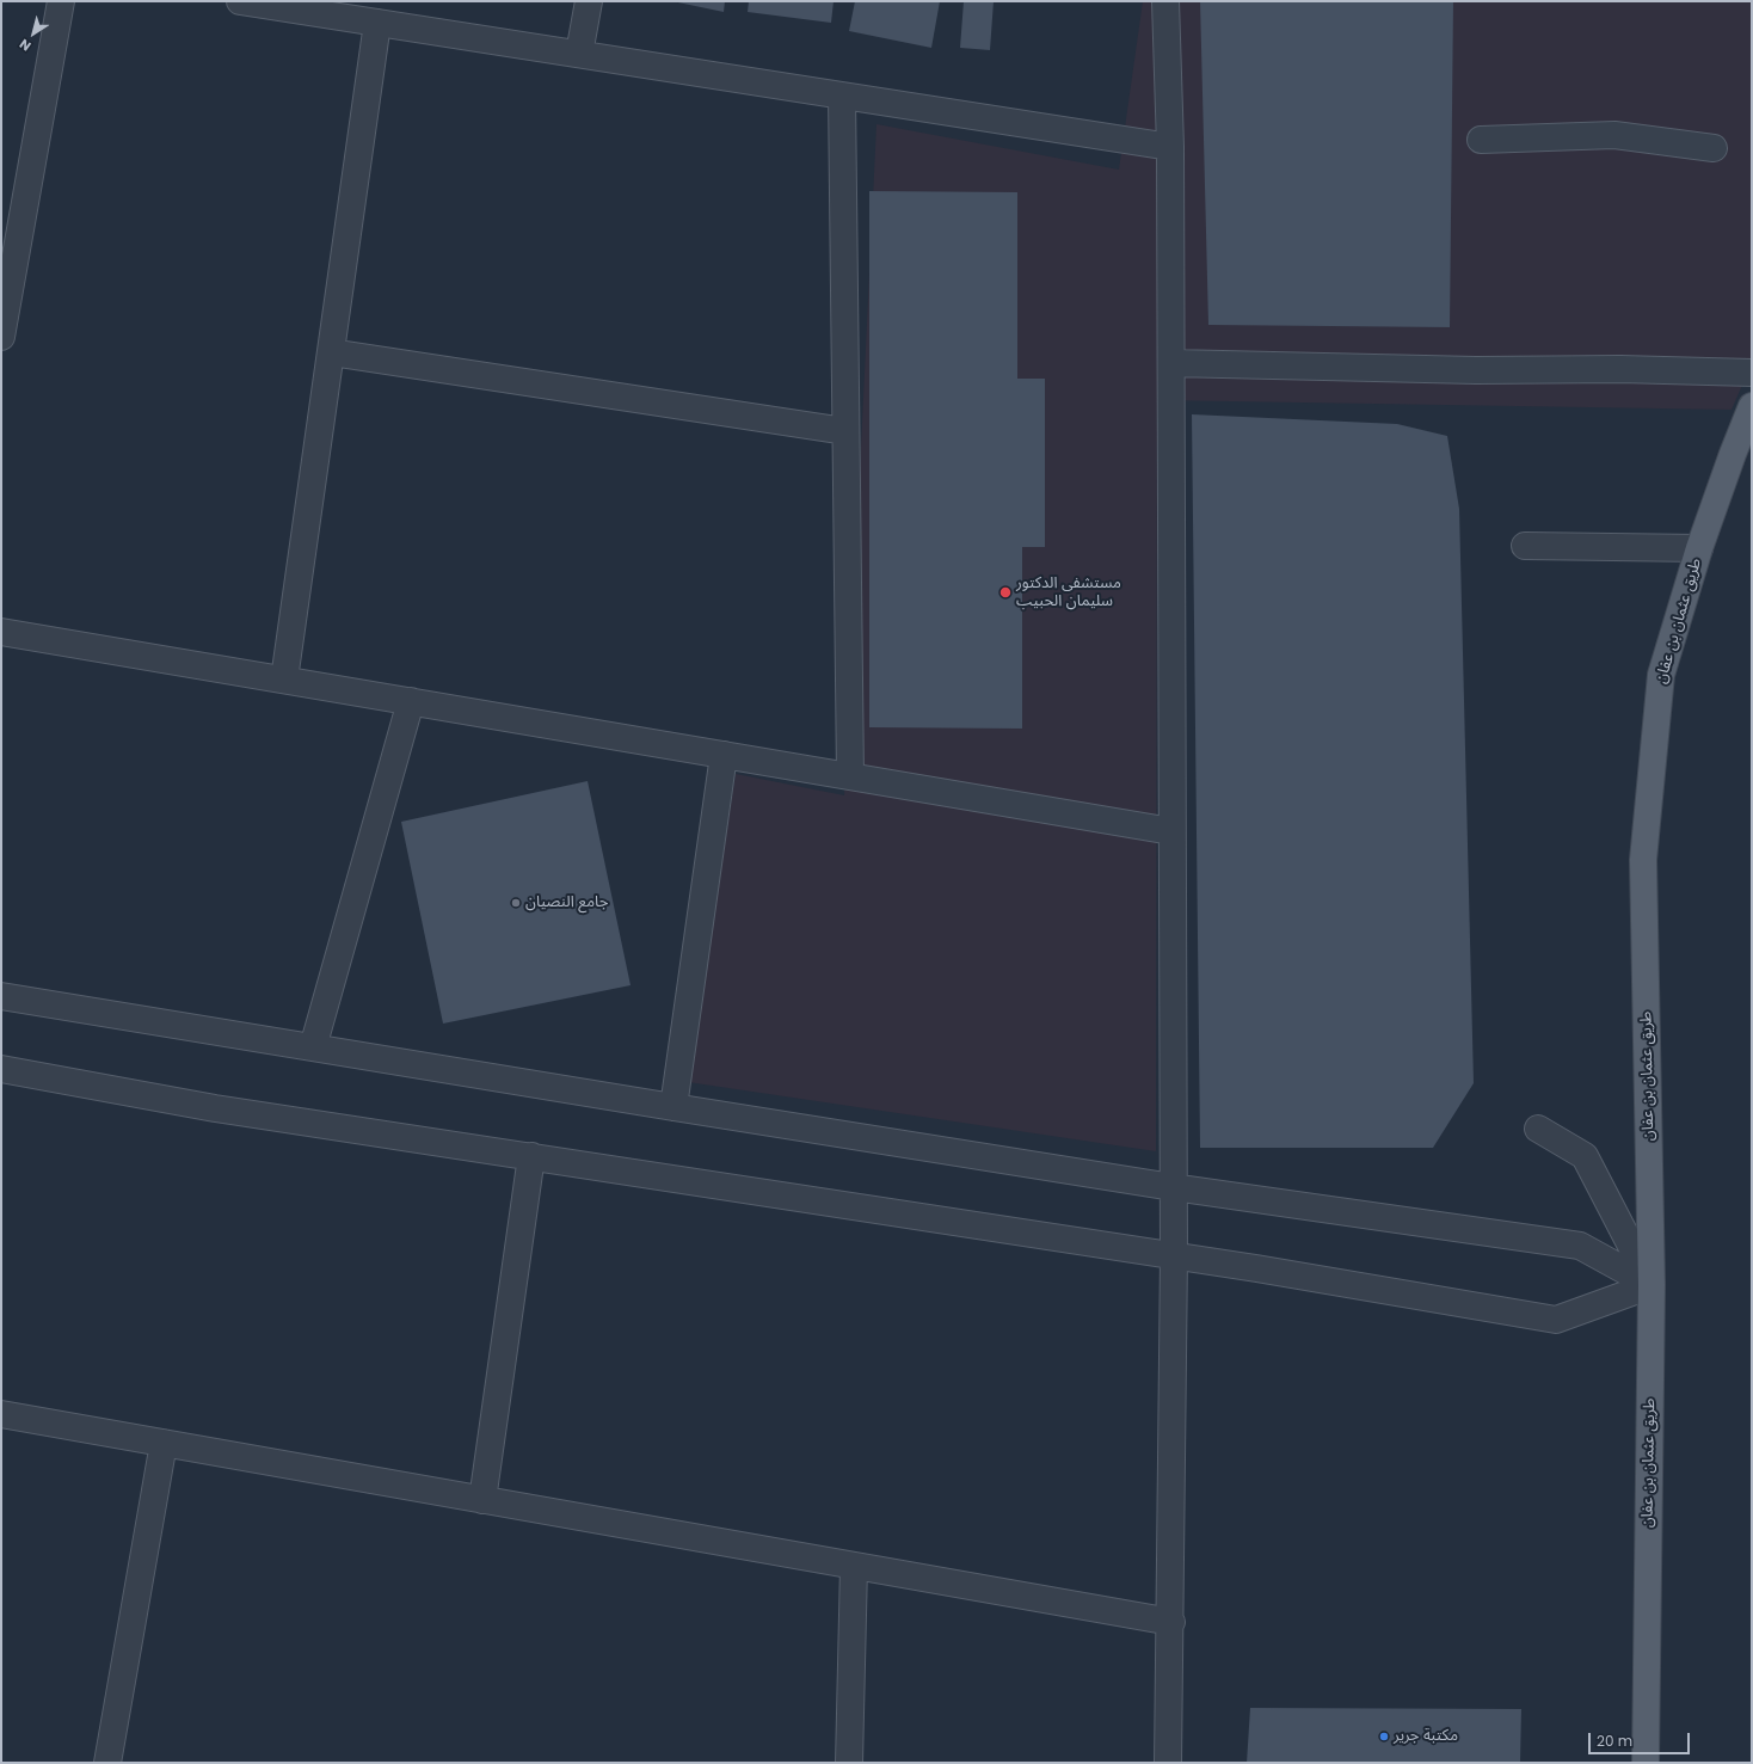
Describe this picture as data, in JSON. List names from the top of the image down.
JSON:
{
  "streets": {
    "main road": ["طريق عثمان بن عفان"]
  },
  "places": ["مستشفى الدكتور سليمان الحبيب", "جامع النصيان", "مكتبة جرير"],
  "scale_bar": "20 m",
  "north": "bottom left"
}
